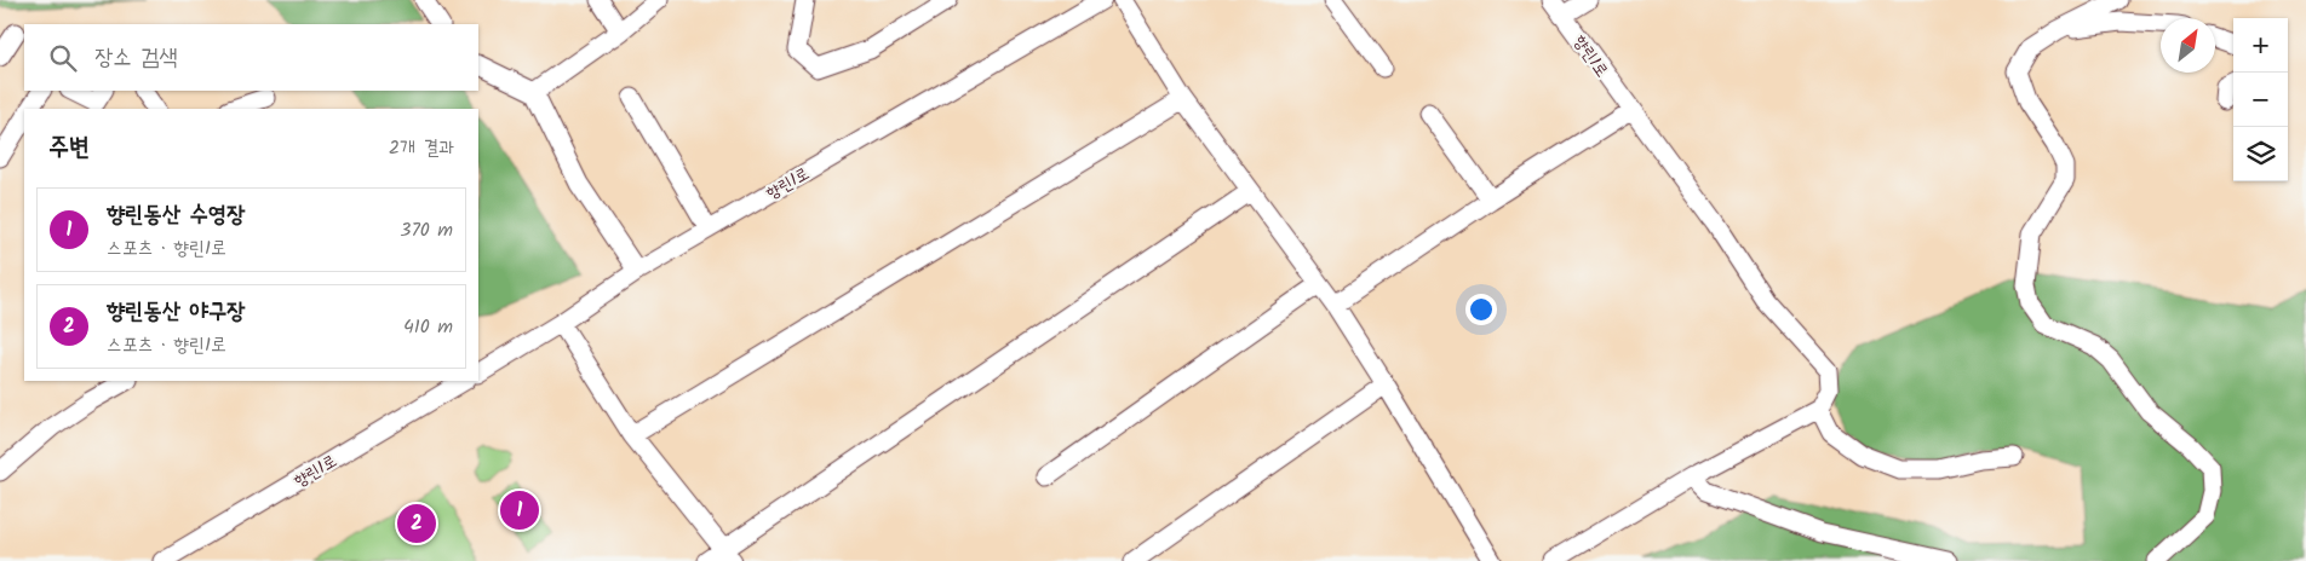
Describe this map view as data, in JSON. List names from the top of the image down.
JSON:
{
  "streets": {
    "street": ["향린1로"]
  },
  "north": "top right",
  "page": {
    "map_buttons": ["+", "−"],
    "search": "장소 검색",
    "heading": ["주변", "2개 결과"],
    "list": [
      {
        "mark": "1",
        "name": "향린동산 수영장",
        "note": "스포츠 · 향린1로",
        "value": "370 m"
      },
      {
        "mark": "2",
        "name": "향린동산 야구장",
        "note": "스포츠 · 향린1로",
        "value": "410 m"
      }
    ],
    "pins": ["1", "2"]
  }
}
